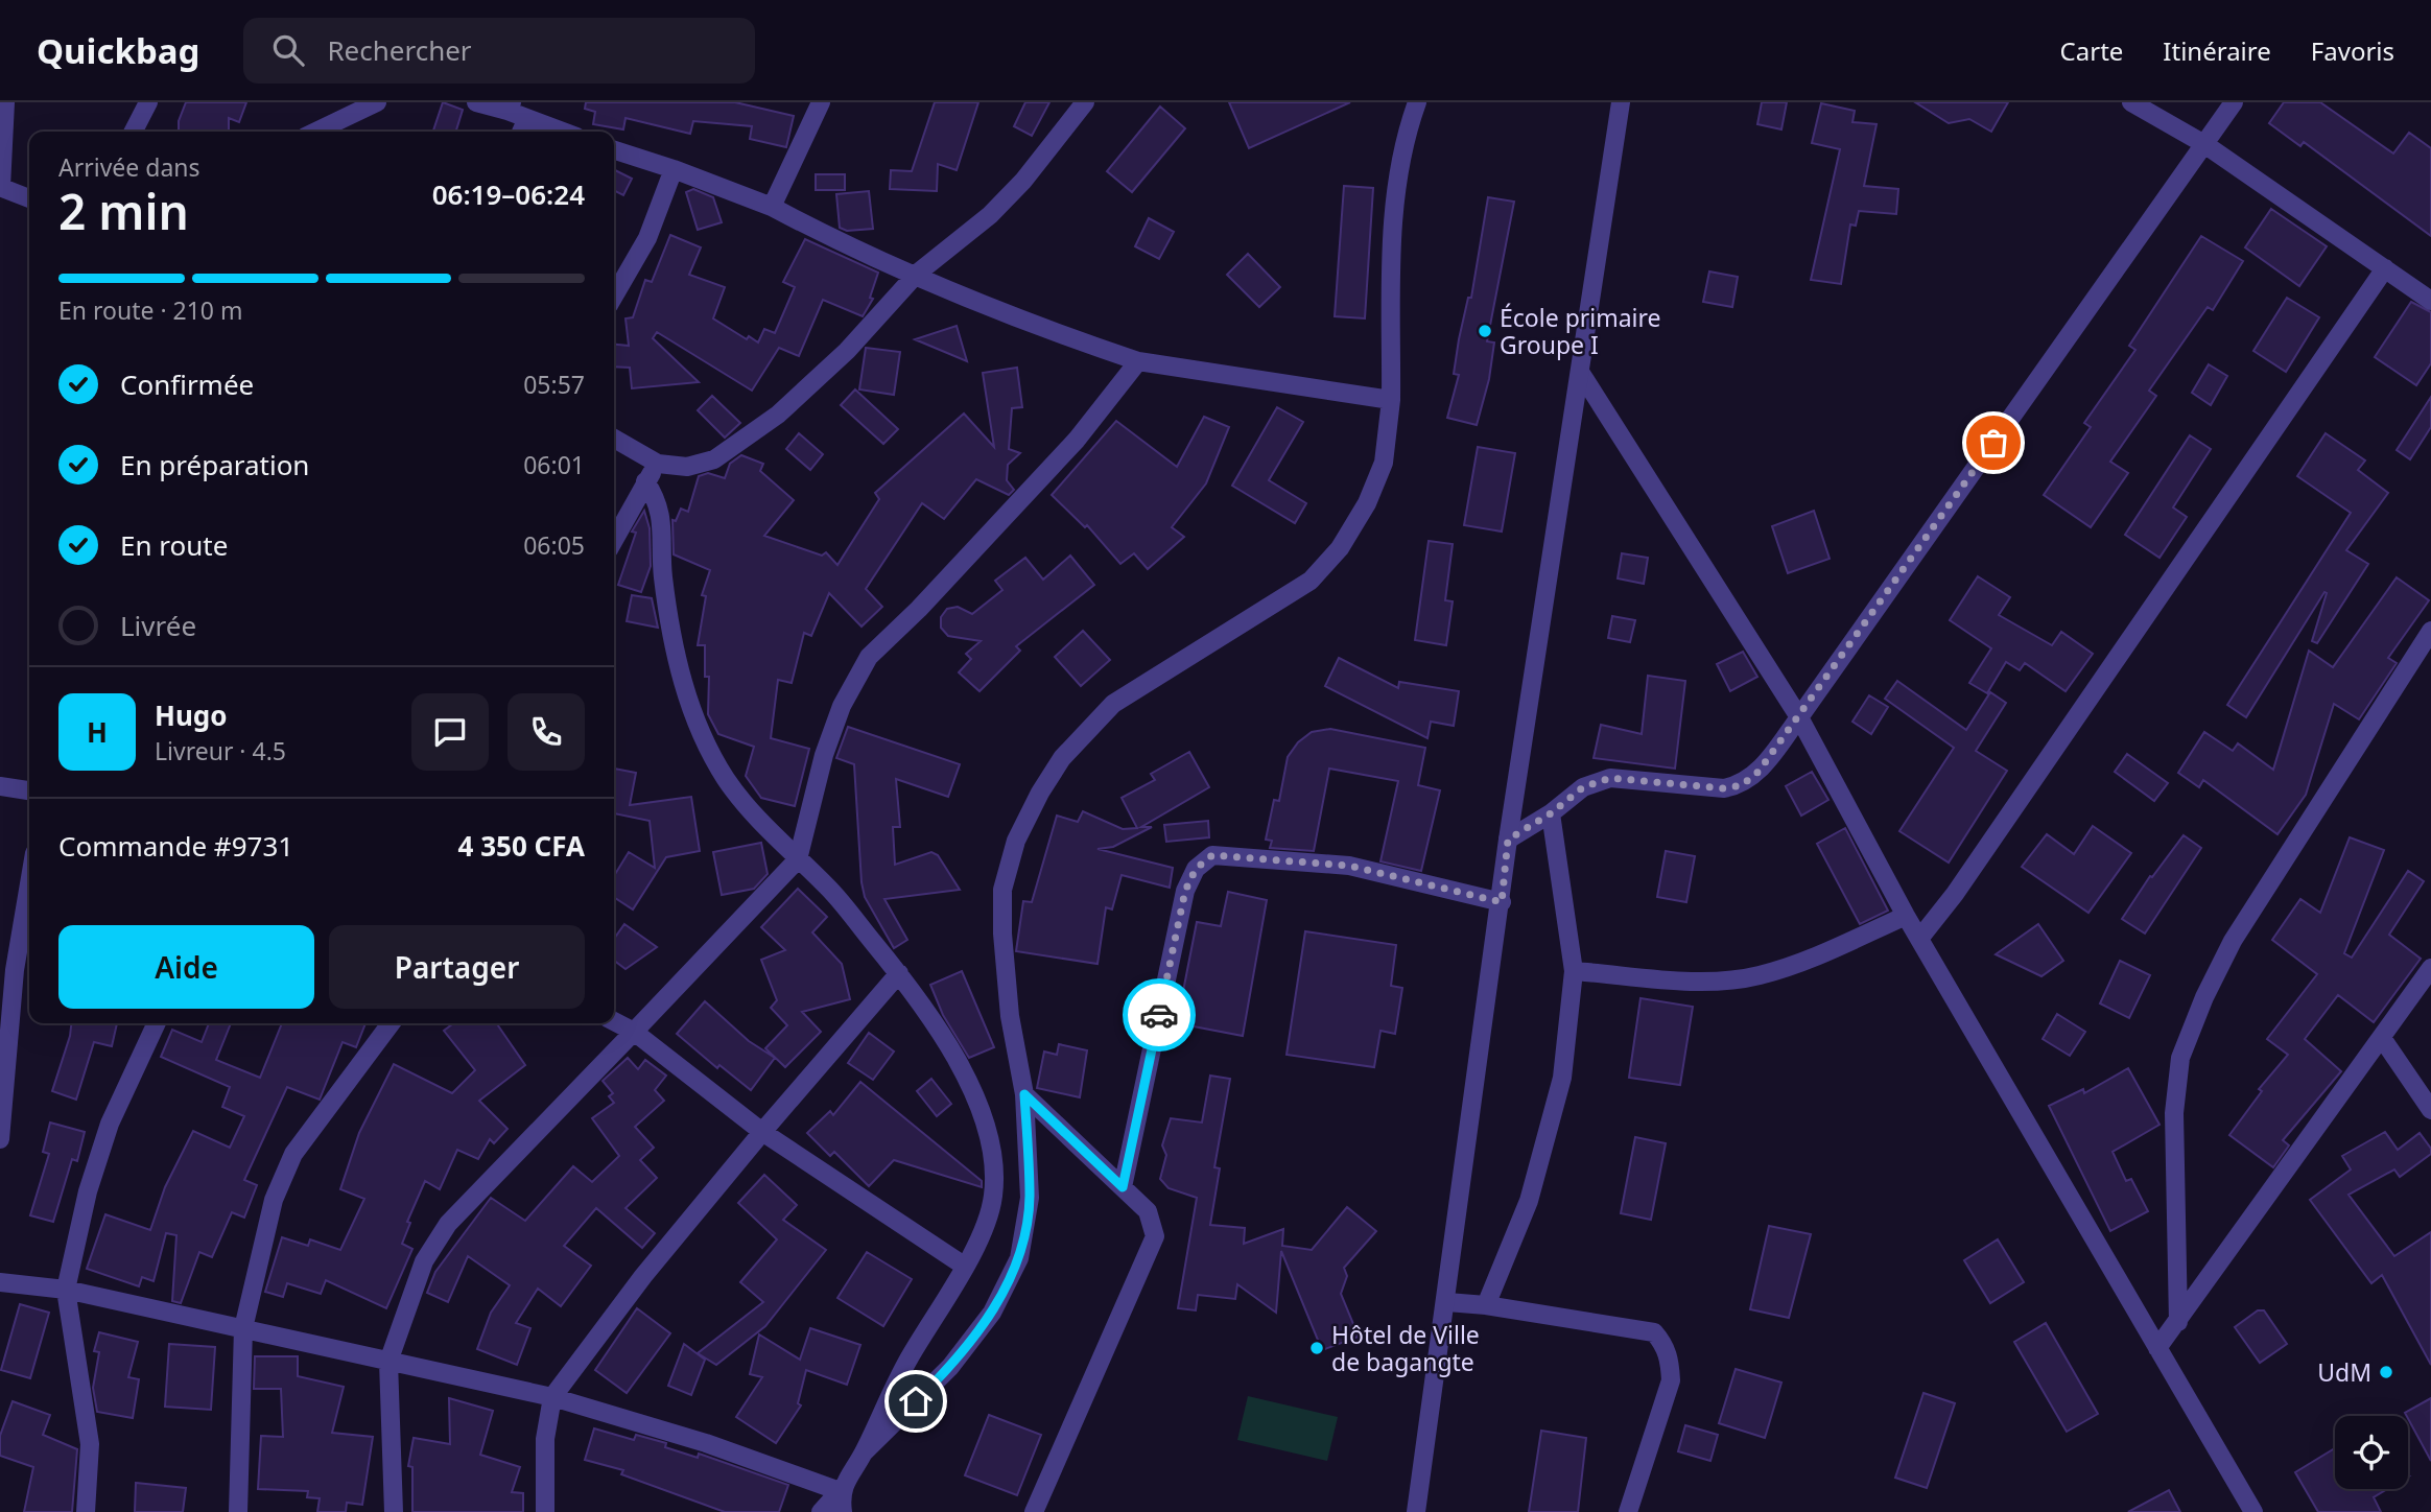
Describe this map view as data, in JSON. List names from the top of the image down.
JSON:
{
  "places": ["École primaire Groupe I", "Hôtel de Ville de bagangte", "UdM"],
  "page": {
    "header": "Quickbag",
    "search": "Rechercher",
    "nav": ["Carte", "Itinéraire", "Favoris"],
    "heading": ["2 min", "Arrivée dans", "06:19–06:24"],
    "panel": [
      "Hugo",
      "Livreur · 4.5",
      "Commande #9731",
      "4 350 CFA"
    ],
    "bar": "En route · 210 m",
    "list": [
      ["Confirmée", "05:57"],
      ["En préparation", "06:01"],
      ["En route", "06:05"],
      "Livrée"
    ],
    "round": "H",
    "buttons": ["Aide", "Partager"]
  }
}
